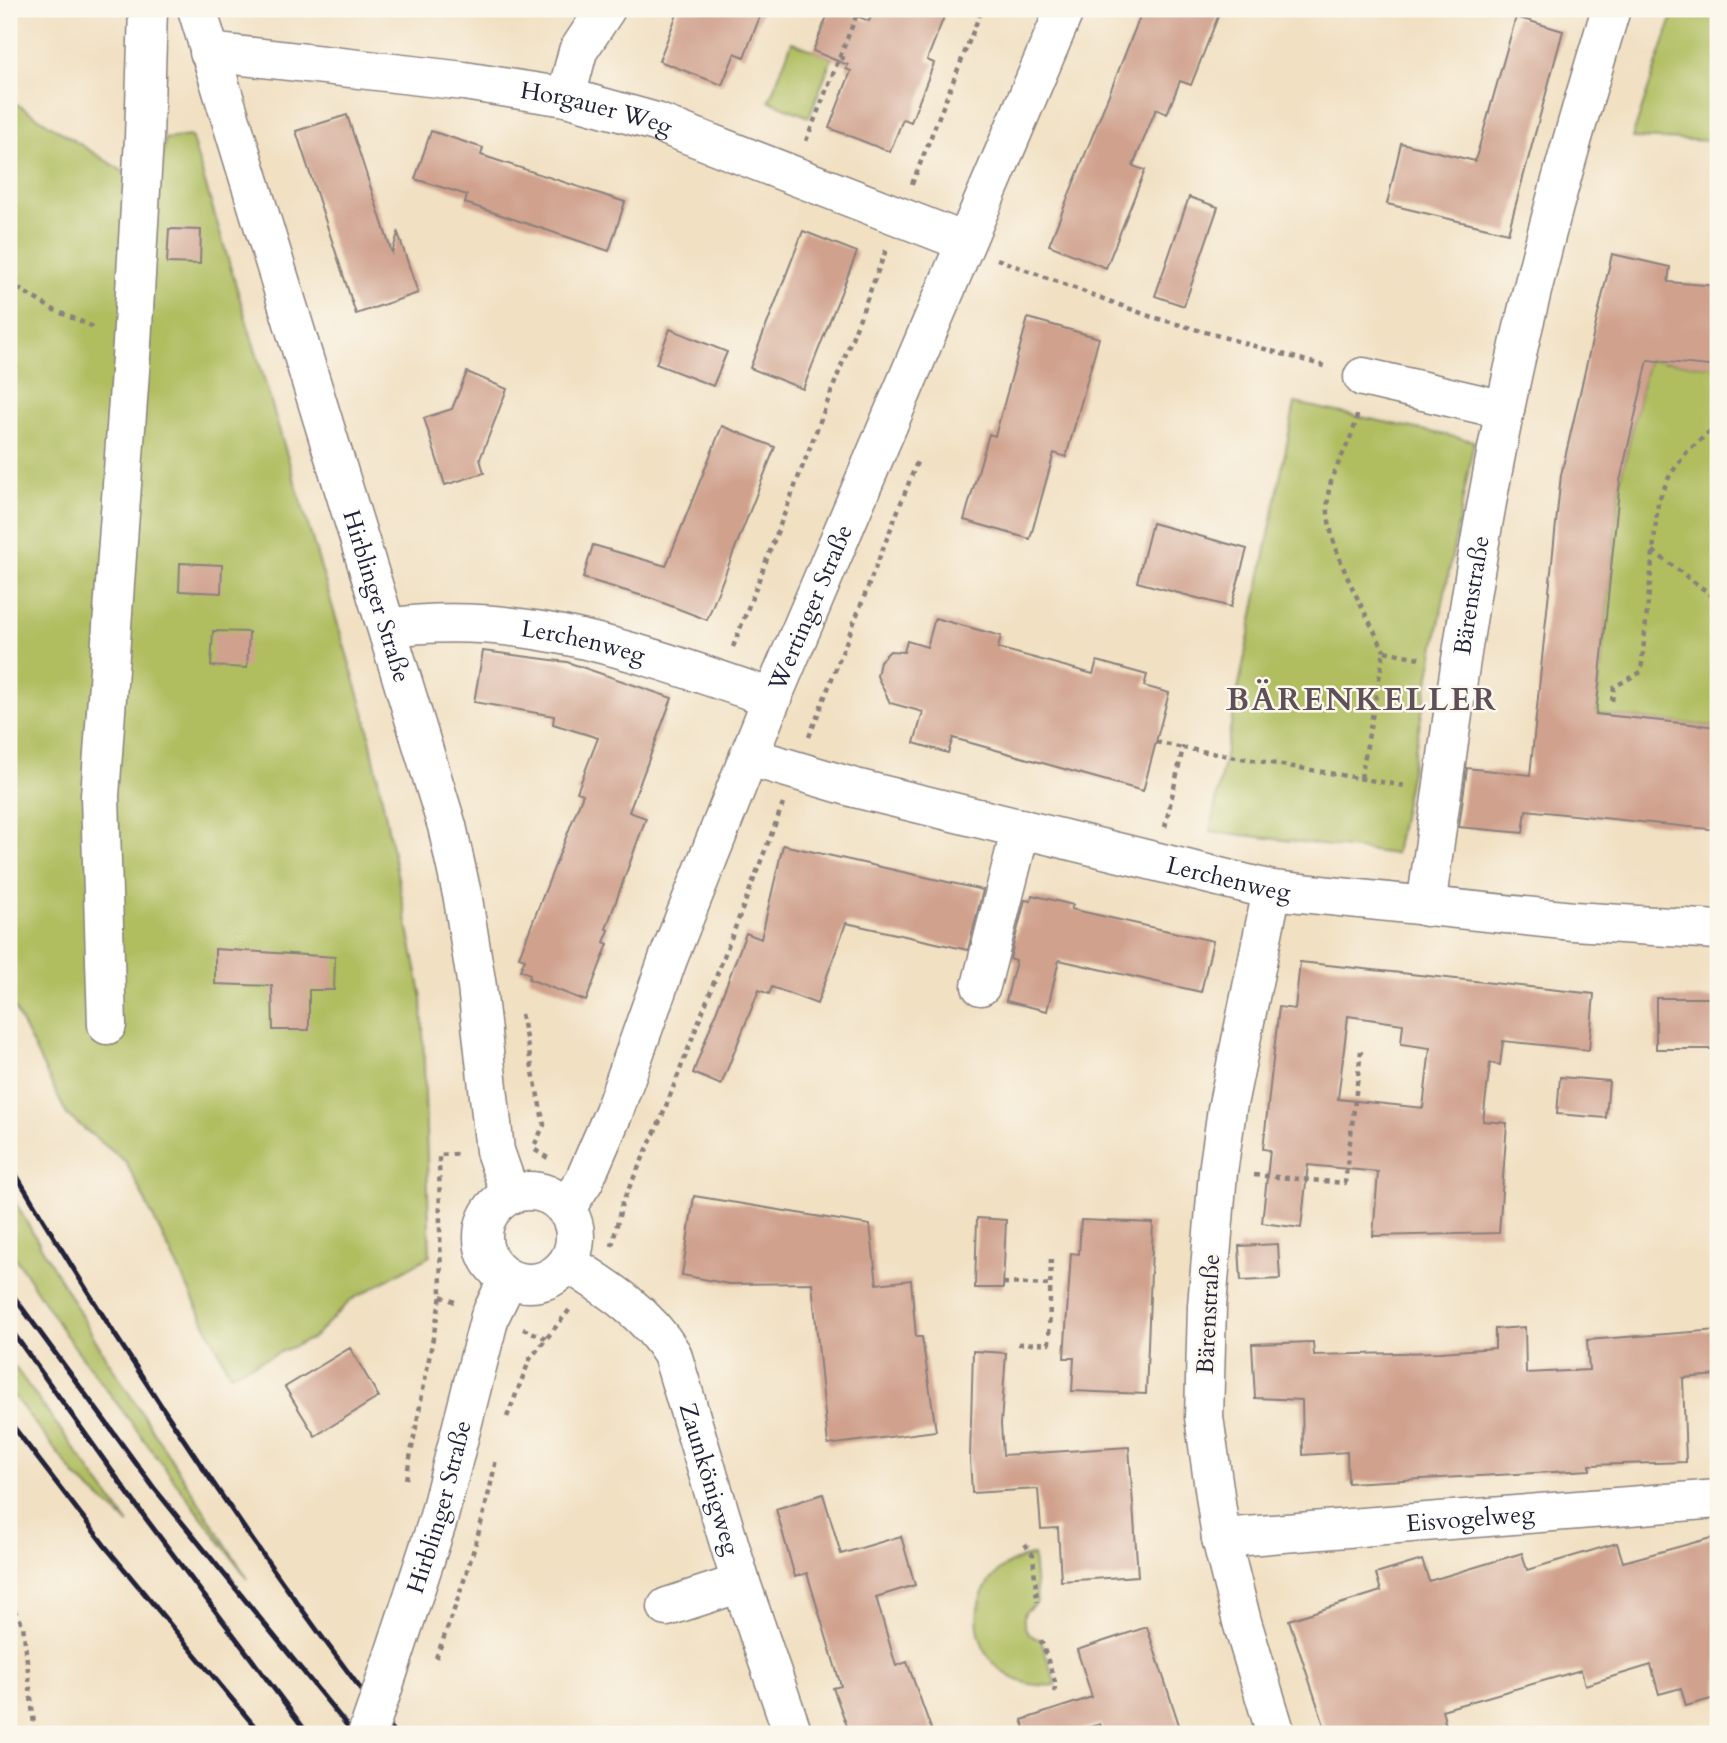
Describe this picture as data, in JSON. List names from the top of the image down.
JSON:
{
  "streets": {
    "street": [
      "Horgauer Weg",
      "Hirblinger Straße",
      "Bärenstraße",
      "Wertinger Straße",
      "Lerchenweg",
      "Zaunkönigweg",
      "Eisvogelweg"
    ]
  },
  "crossings": [
    ["Horgauer Weg", "Hirblinger Straße"],
    ["Horgauer Weg", "Wertinger Straße"],
    ["Hirblinger Straße", "Wertinger Straße"],
    ["Hirblinger Straße", "Lerchenweg"],
    ["Hirblinger Straße", "Zaunkönigweg"],
    ["Bärenstraße", "Lerchenweg"],
    ["Bärenstraße", "Eisvogelweg"],
    ["Wertinger Straße", "Lerchenweg"],
    ["Wertinger Straße", "Zaunkönigweg"]
  ],
  "districts": ["BÄRENKELLER"]
}
